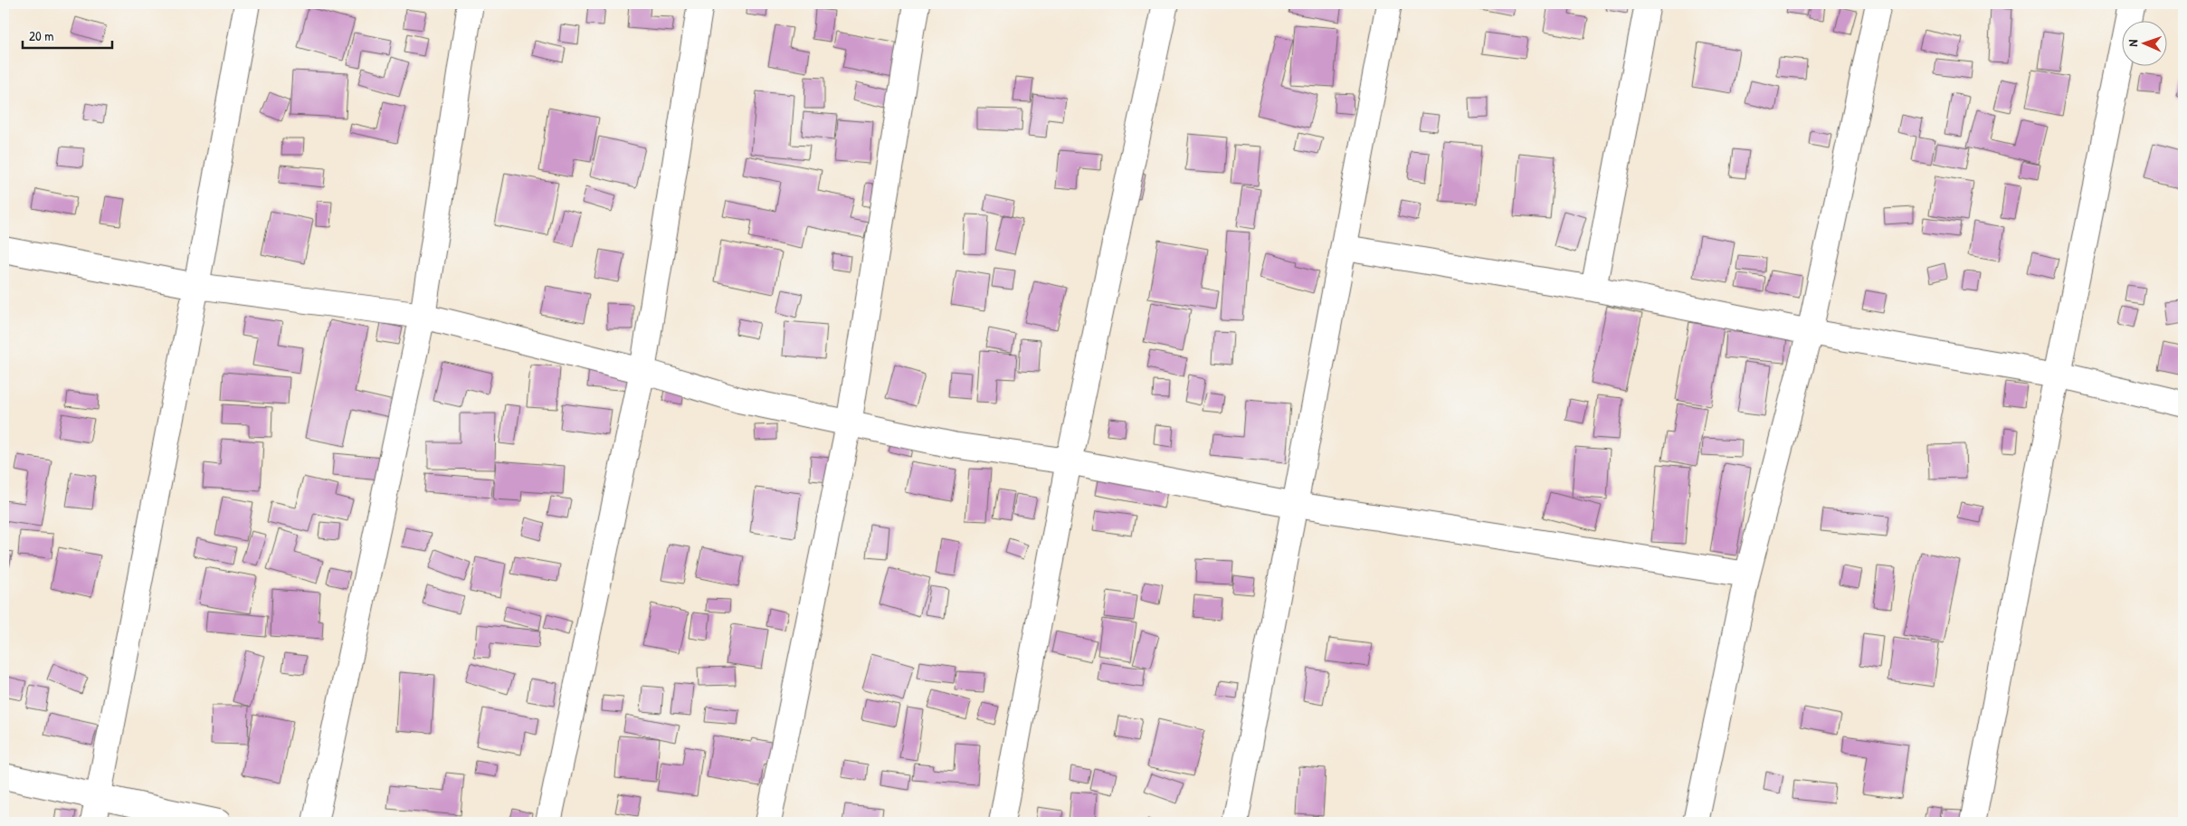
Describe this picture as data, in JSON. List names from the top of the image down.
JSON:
{
  "scale_bar": "20 m",
  "north": "left"
}
